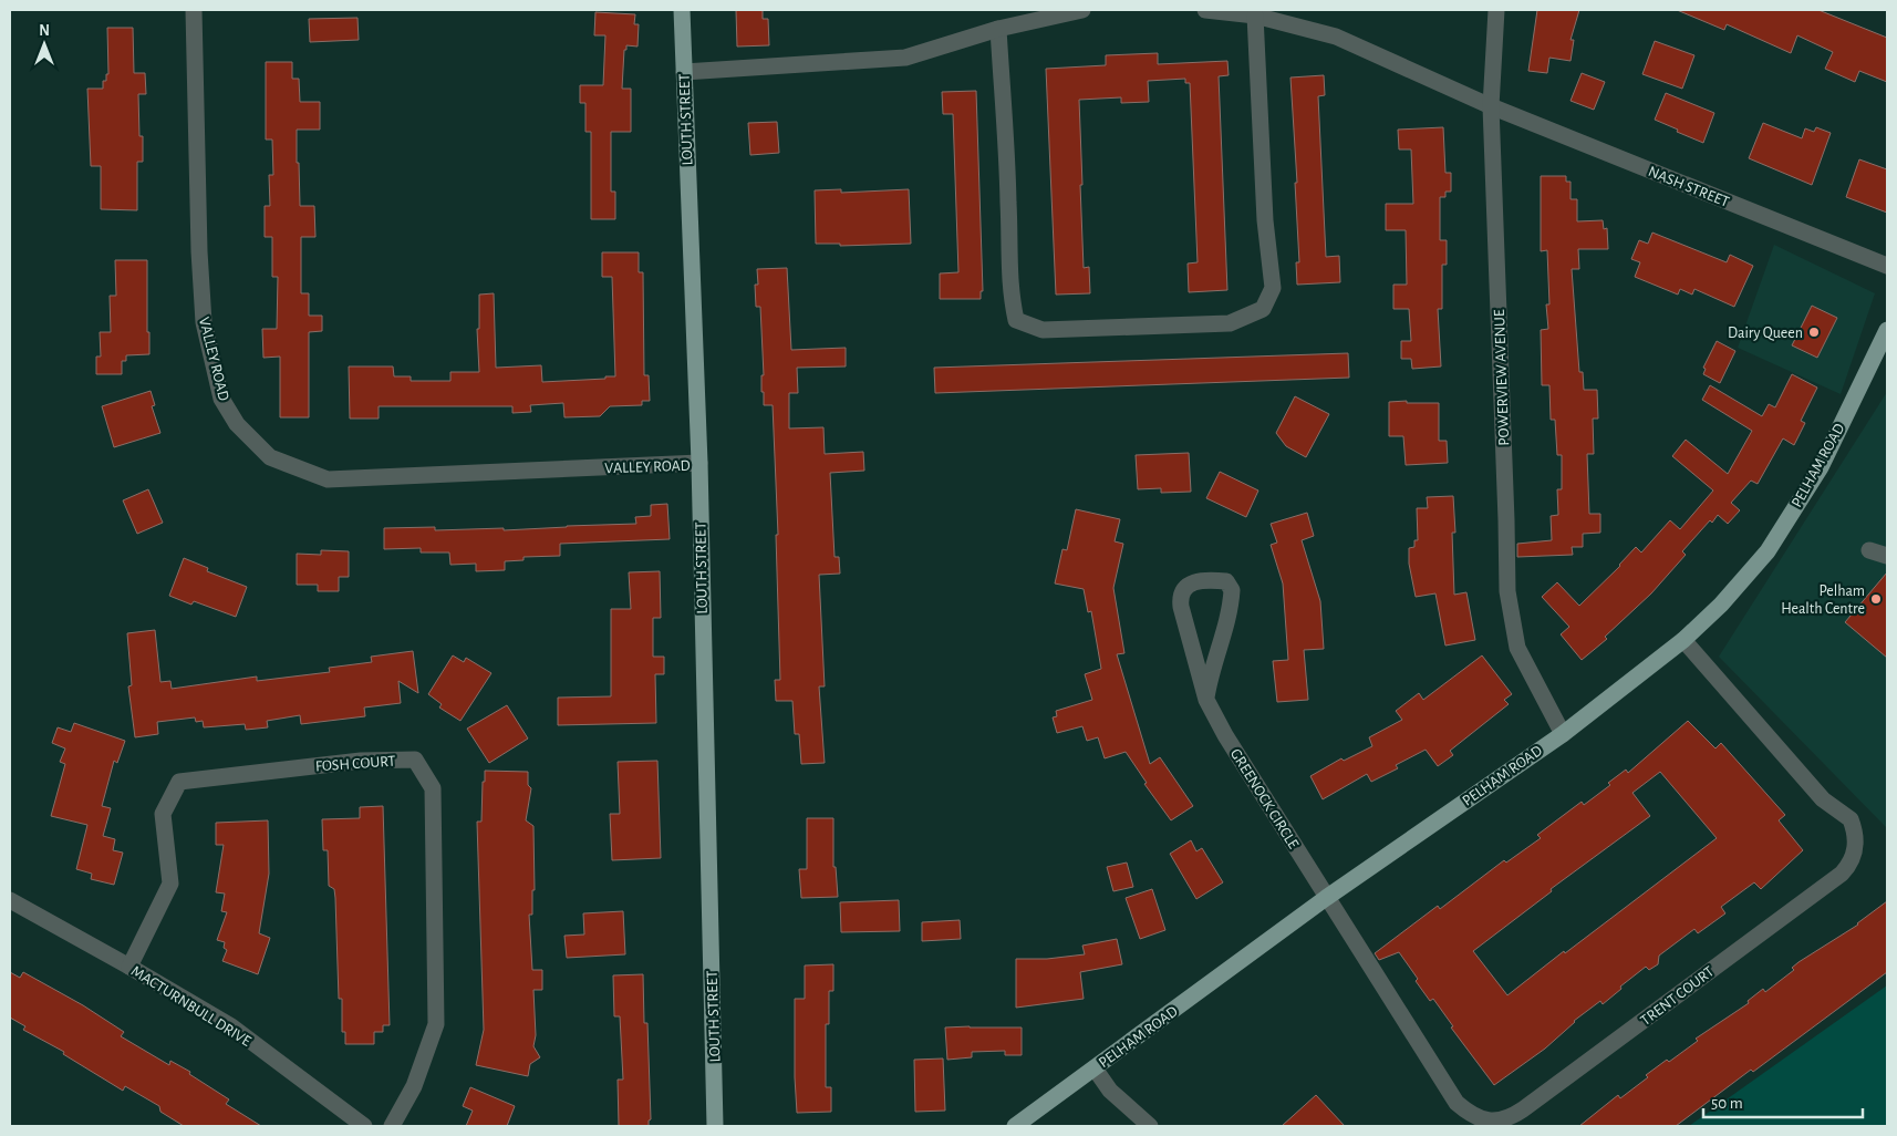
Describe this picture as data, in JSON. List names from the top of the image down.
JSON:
{
  "streets": {
    "main road": ["LOUTH STREET", "PELHAM ROAD"],
    "street": [
      "NASH STREET",
      "VALLEY ROAD",
      "POWERVIEW AVENUE",
      "FOSH COURT",
      "GREENOCK CIRCLE",
      "TRENT COURT",
      "MACTURNBULL DRIVE"
    ]
  },
  "crossings": [
    ["LOUTH STREET", "VALLEY ROAD"],
    ["NASH STREET", "POWERVIEW AVENUE"],
    ["POWERVIEW AVENUE", "PELHAM ROAD"],
    ["PELHAM ROAD", "GREENOCK CIRCLE"],
    ["PELHAM ROAD", "TRENT COURT"],
    ["FOSH COURT", "MACTURNBULL DRIVE"],
    ["GREENOCK CIRCLE", "TRENT COURT"]
  ],
  "places": ["Dairy Queen", "Pelham Health Centre"],
  "scale_bar": "50 m",
  "north": "top"
}
